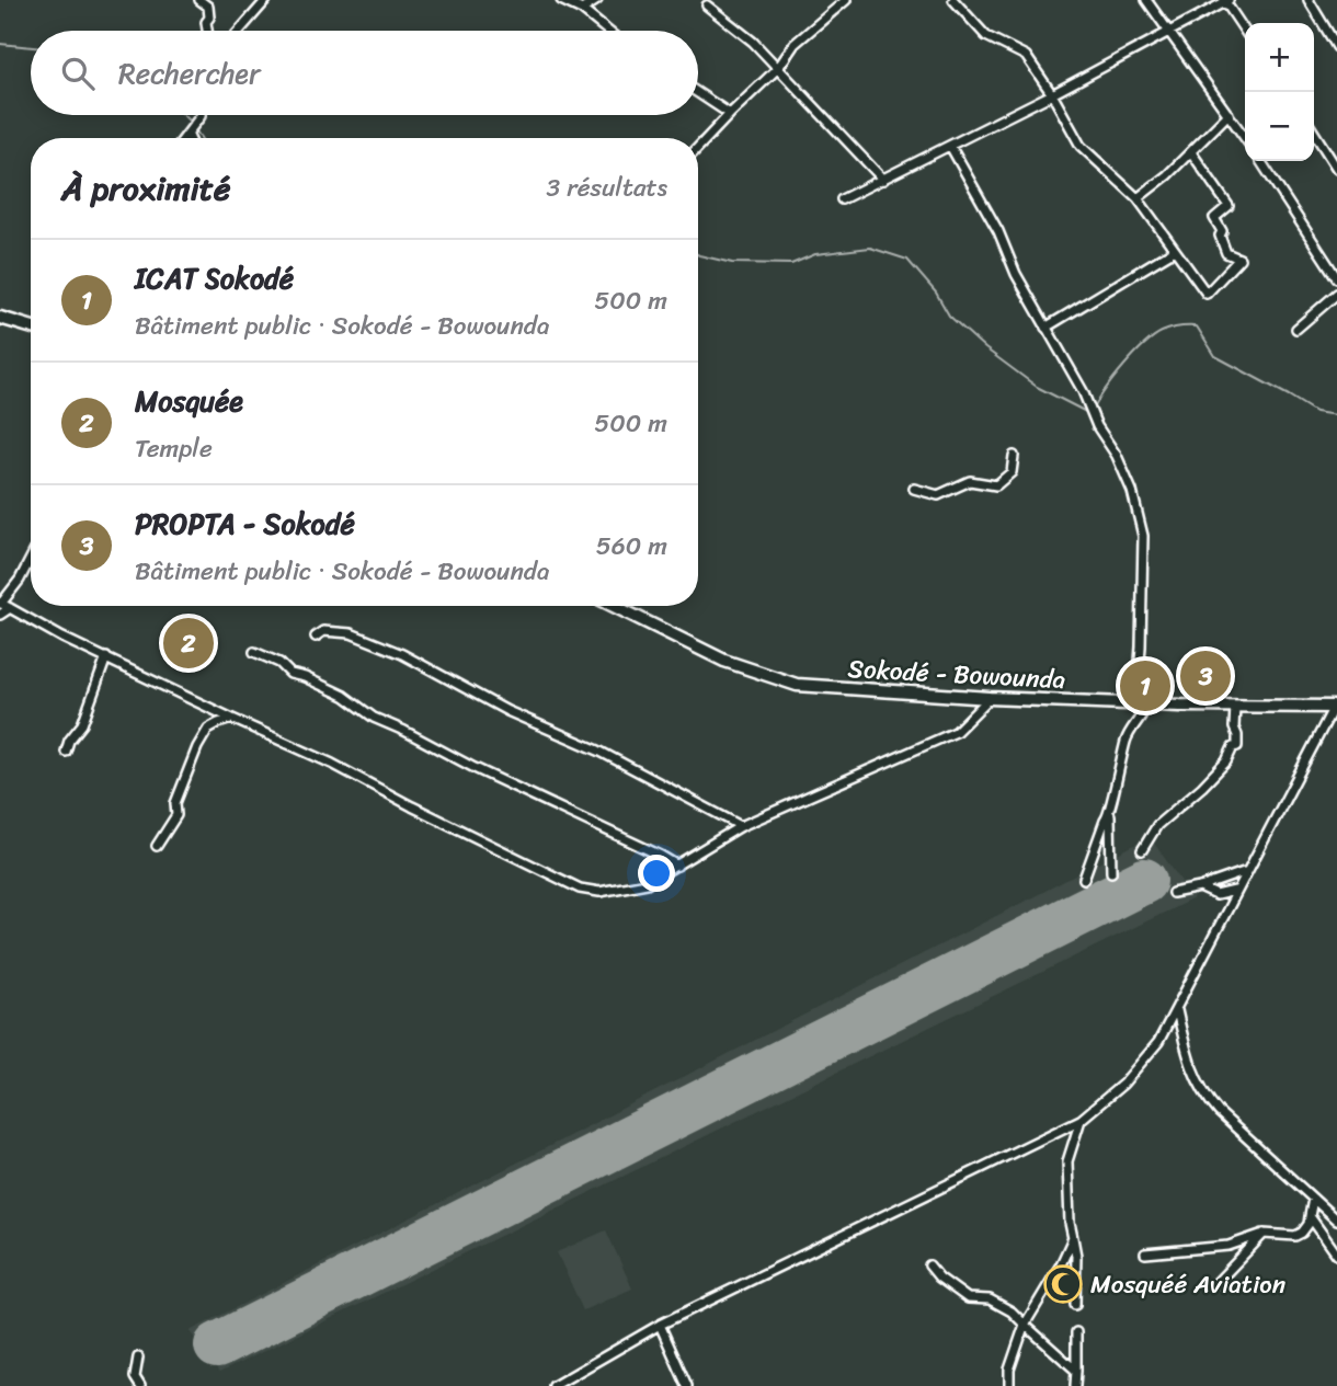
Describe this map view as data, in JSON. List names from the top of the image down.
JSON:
{
  "streets": {
    "main road": ["Sokodé - Bowounda"]
  },
  "places": {
    "mosque": ["Mosquéé Aviation"]
  },
  "page": {
    "map_buttons": ["+", "−"],
    "search": "Rechercher",
    "heading": ["À proximité", "3 résultats"],
    "list": [
      {
        "mark": "1",
        "name": "ICAT Sokodé",
        "note": "Bâtiment public · Sokodé - Bowounda",
        "value": "500 m"
      },
      {
        "mark": "2",
        "name": "Mosquée",
        "note": "Temple",
        "value": "500 m"
      },
      {
        "mark": "3",
        "name": "PROPTA - Sokodé",
        "note": "Bâtiment public · Sokodé - Bowounda",
        "value": "560 m"
      }
    ],
    "pins": ["2", "3", "1"]
  }
}
